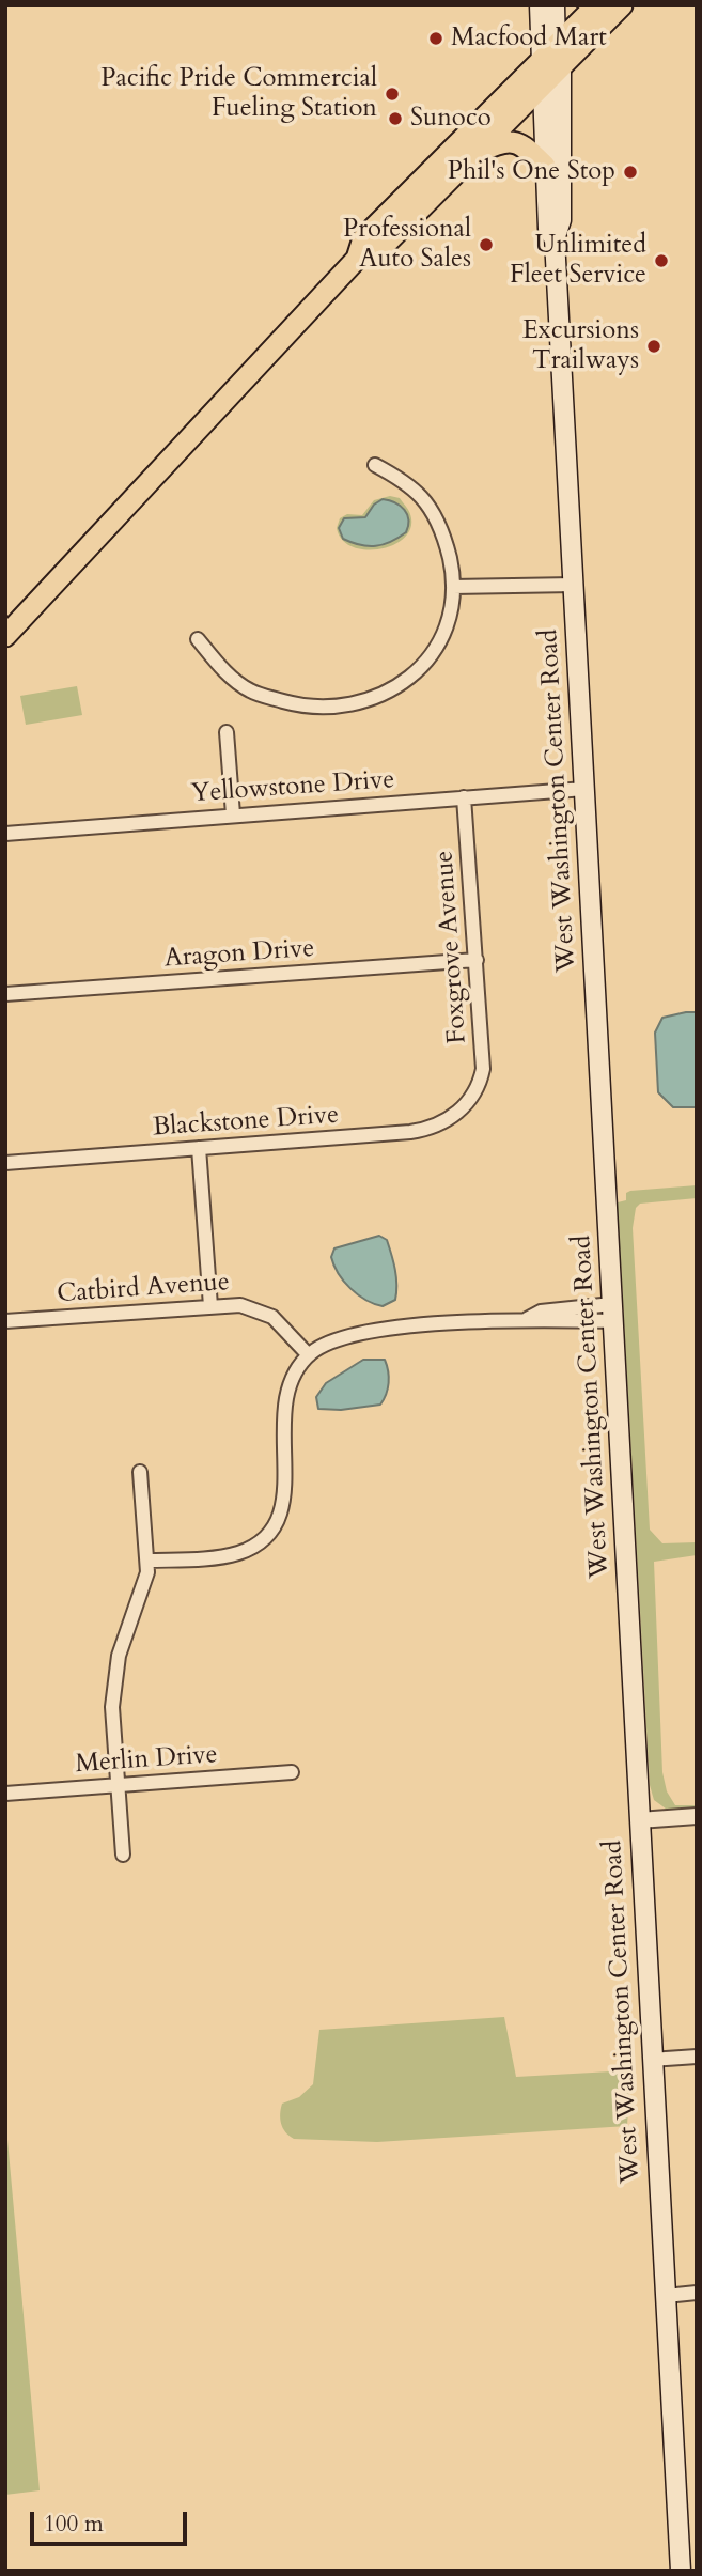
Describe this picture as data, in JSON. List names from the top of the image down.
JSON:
{
  "streets": {
    "main road": ["West Washington Center Road"],
    "street": [
      "Yellowstone Drive",
      "Foxgrove Avenue",
      "Aragon Drive",
      "Blackstone Drive",
      "Catbird Avenue",
      "Merlin Drive"
    ]
  },
  "crossings": [
    ["Yellowstone Drive", "West Washington Center Road"],
    ["Yellowstone Drive", "Foxgrove Avenue"],
    ["Foxgrove Avenue", "Aragon Drive"],
    ["Foxgrove Avenue", "Blackstone Drive"]
  ],
  "places": [
    "Macfood Mart",
    "Pacific Pride Commercial Fueling Station",
    "Sunoco",
    "Phil's One Stop",
    "Professional Auto Sales",
    "Unlimited Fleet Service",
    "Excursions Trailways"
  ],
  "scale_bar": "100 m"
}
